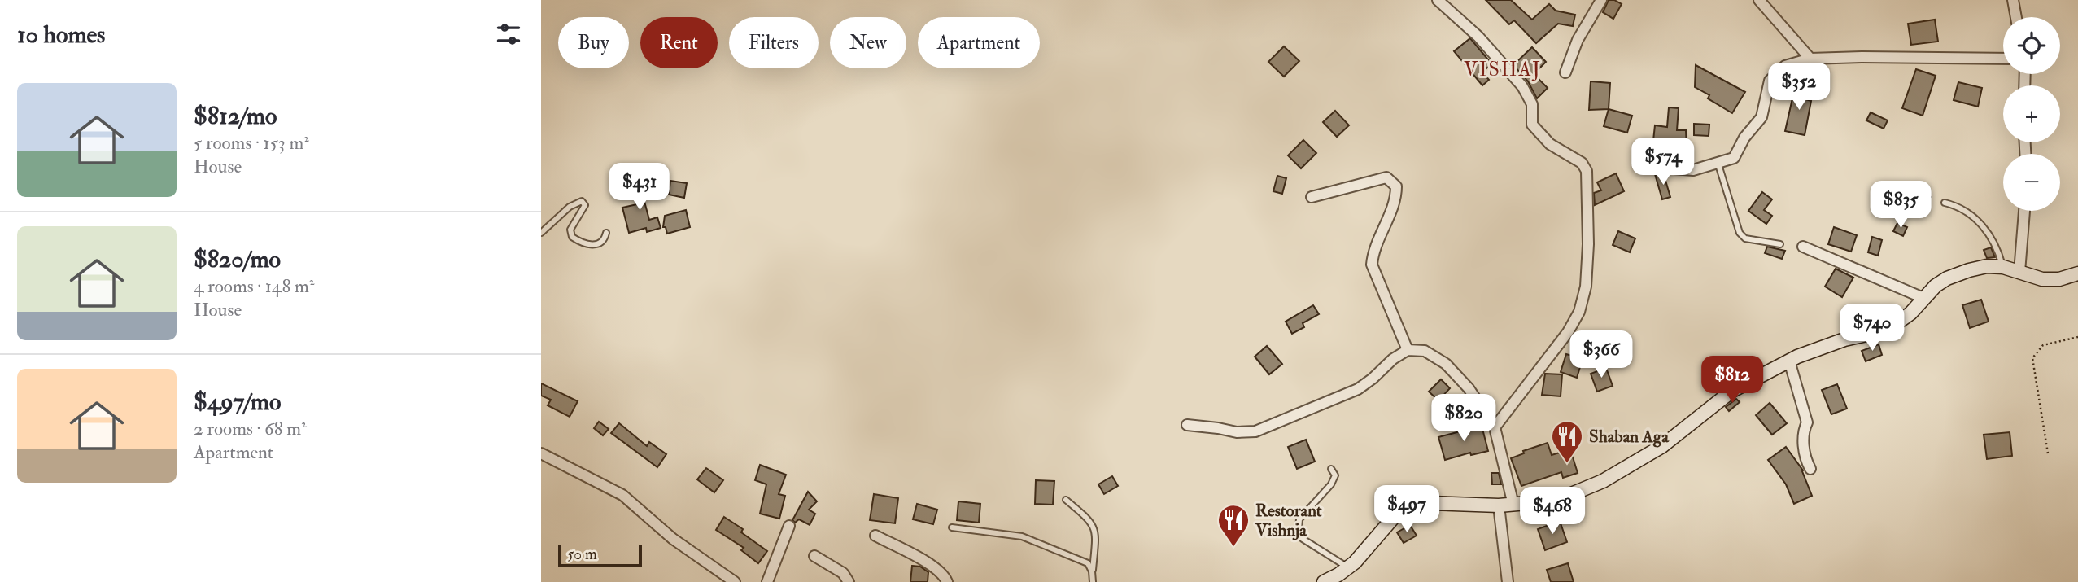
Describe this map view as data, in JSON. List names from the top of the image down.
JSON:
{
  "districts": ["VISHAJ"],
  "places": {
    "restaurant": ["Shaban Aga", "Restorant Vishnja"]
  },
  "scale_bar": "50 m",
  "page": {
    "heading": "10 homes",
    "map_buttons": ["+", "−"],
    "chip": [
      "Buy",
      "Rent",
      "Filters",
      "New",
      "Apartment"
    ],
    "price": [
      "$352",
      "$574",
      "$431",
      "$835",
      "$740",
      "$366",
      "$812",
      "$820",
      "$497",
      "$468"
    ],
    "list": [
      {
        "name": "$812/mo",
        "note": "5 rooms · 153 m² · House"
      },
      {
        "name": "$820/mo",
        "note": "4 rooms · 148 m² · House"
      },
      {
        "name": "$497/mo",
        "note": "2 rooms · 68 m² · Apartment"
      }
    ],
    "scale": "50 m"
  }
}
